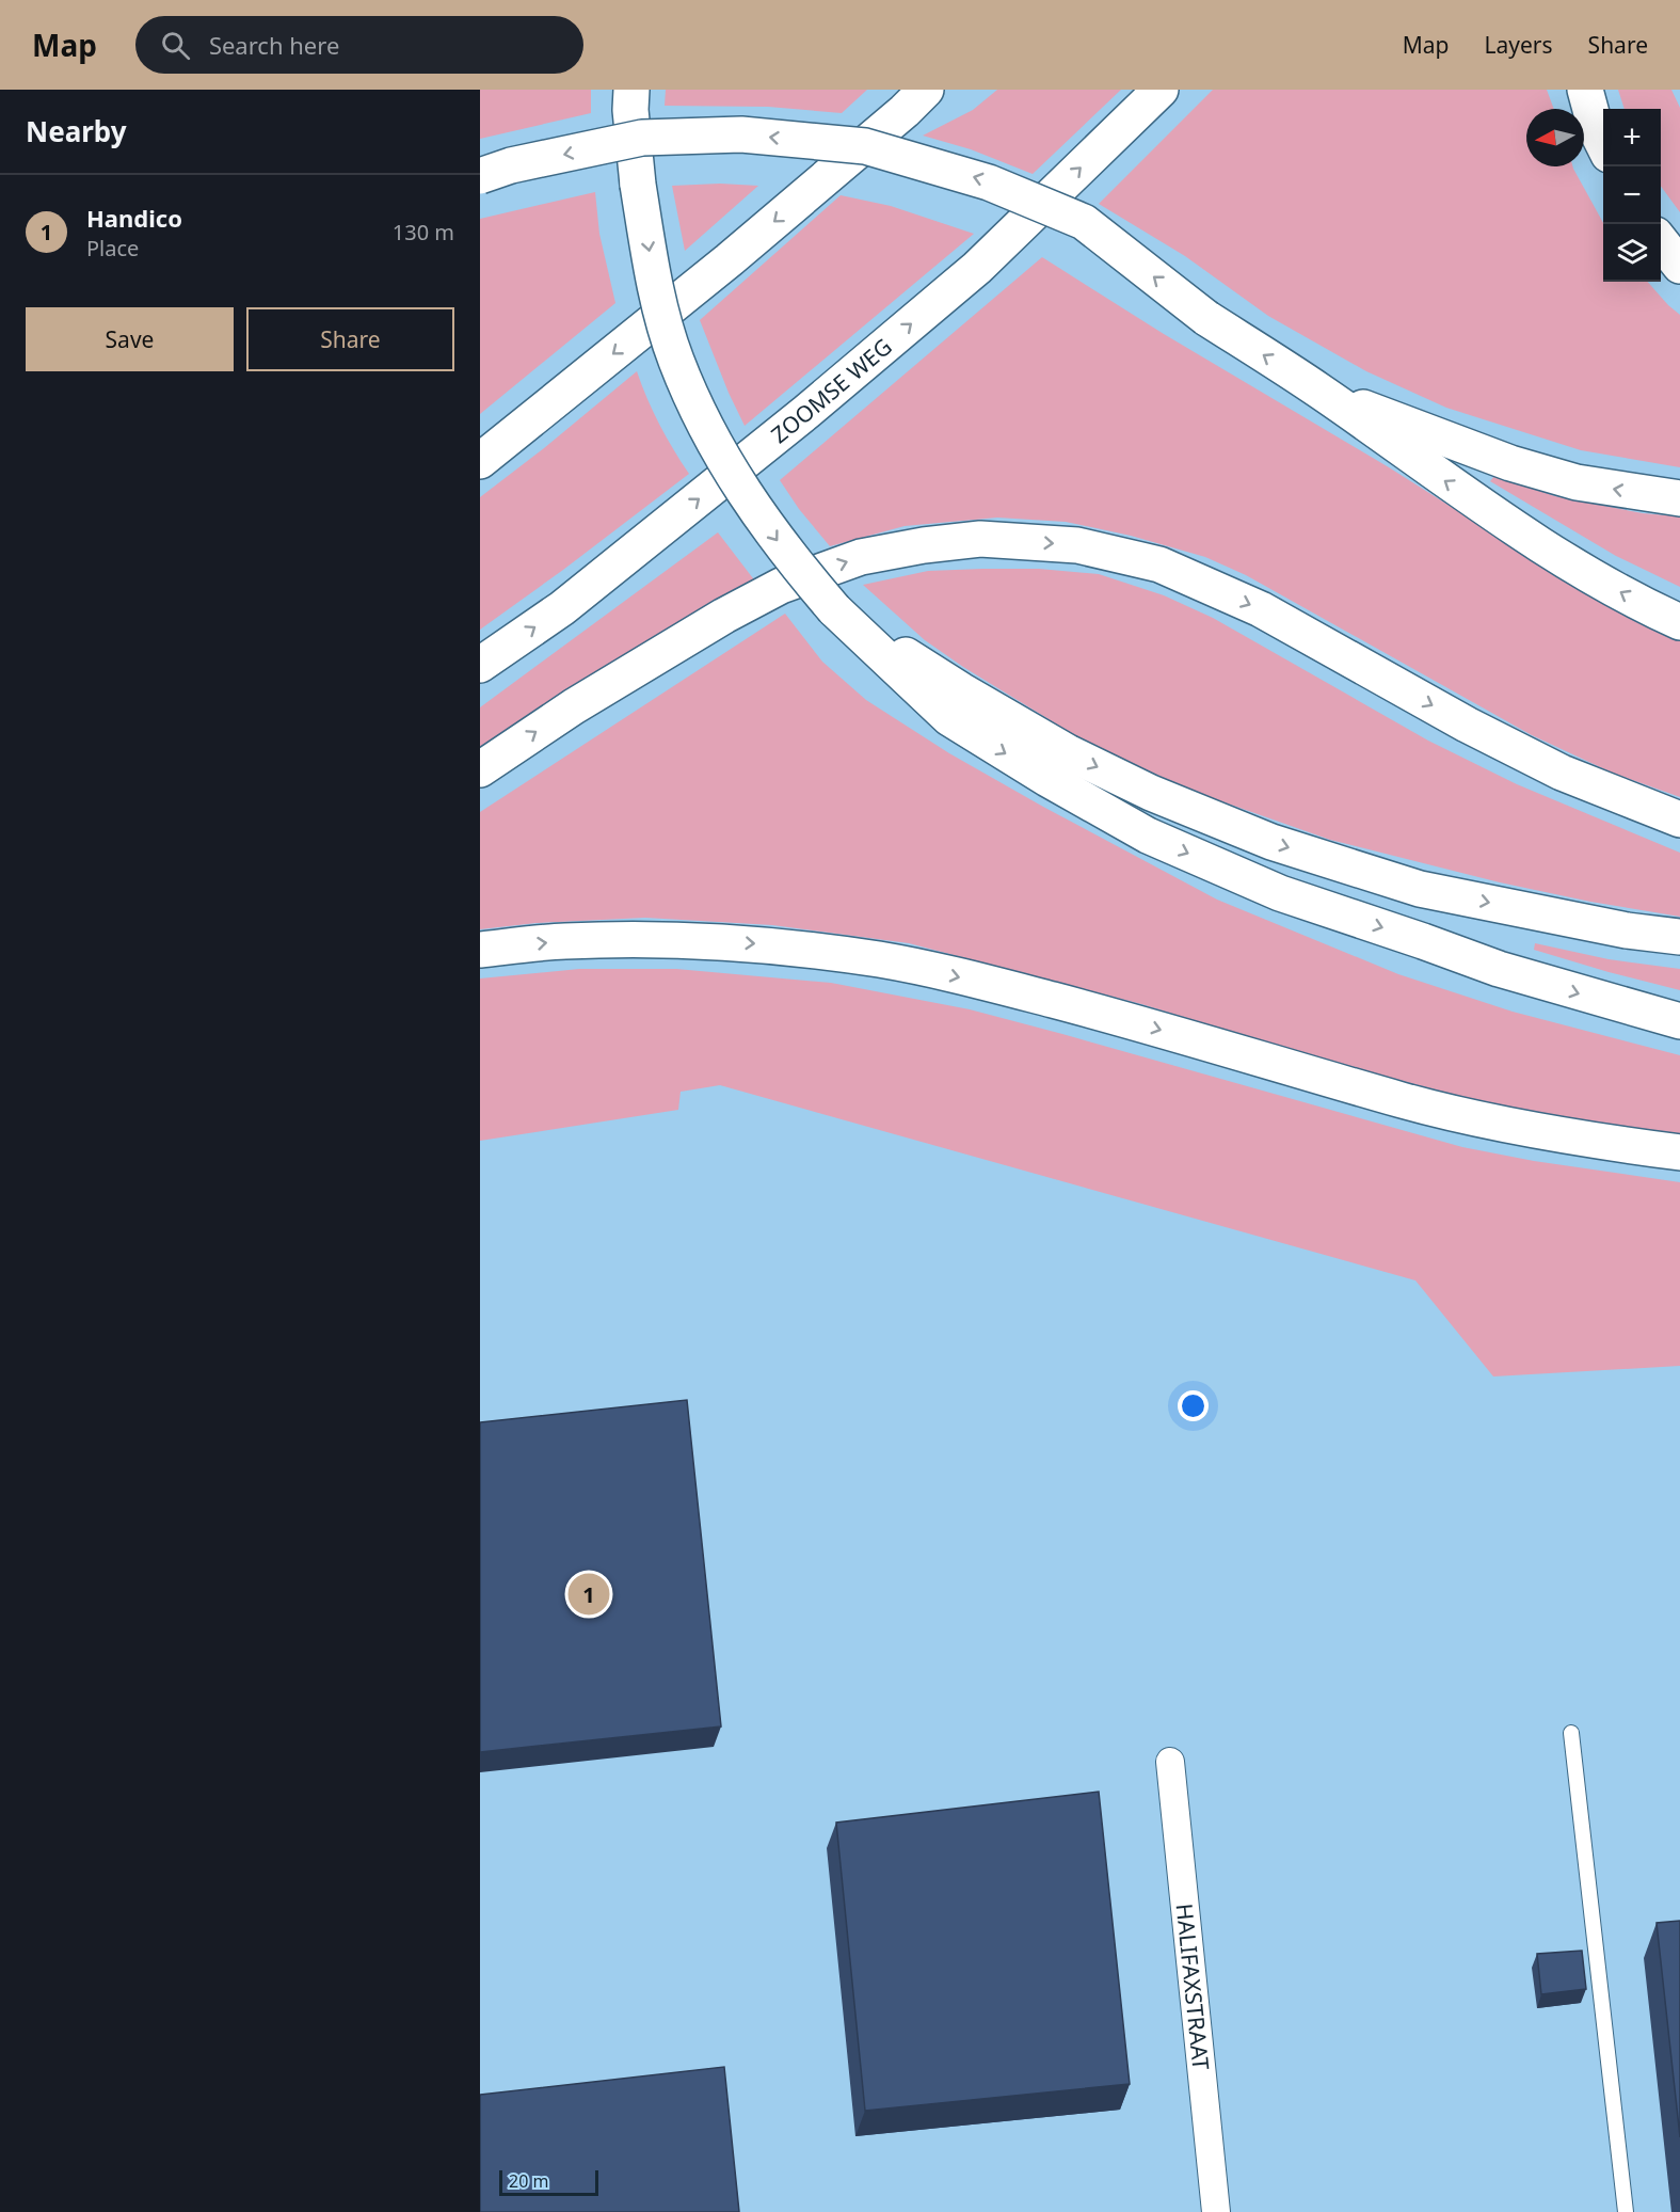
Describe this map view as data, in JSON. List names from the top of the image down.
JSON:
{
  "streets": {
    "highway": ["ZOOMSE WEG"],
    "street": ["HALIFAXSTRAAT"]
  },
  "scale_bar": "20 m",
  "north": "left",
  "page": {
    "header": "Map",
    "search": "Search here",
    "nav": ["Map", "Layers", "Share"],
    "heading": "Nearby",
    "map_buttons": ["+", "−"],
    "list": [
      {
        "mark": "1",
        "name": "Handico",
        "note": "Place",
        "value": "130 m"
      }
    ],
    "buttons": ["Save", "Share"],
    "pins": "1",
    "scale": "20 m"
  }
}
